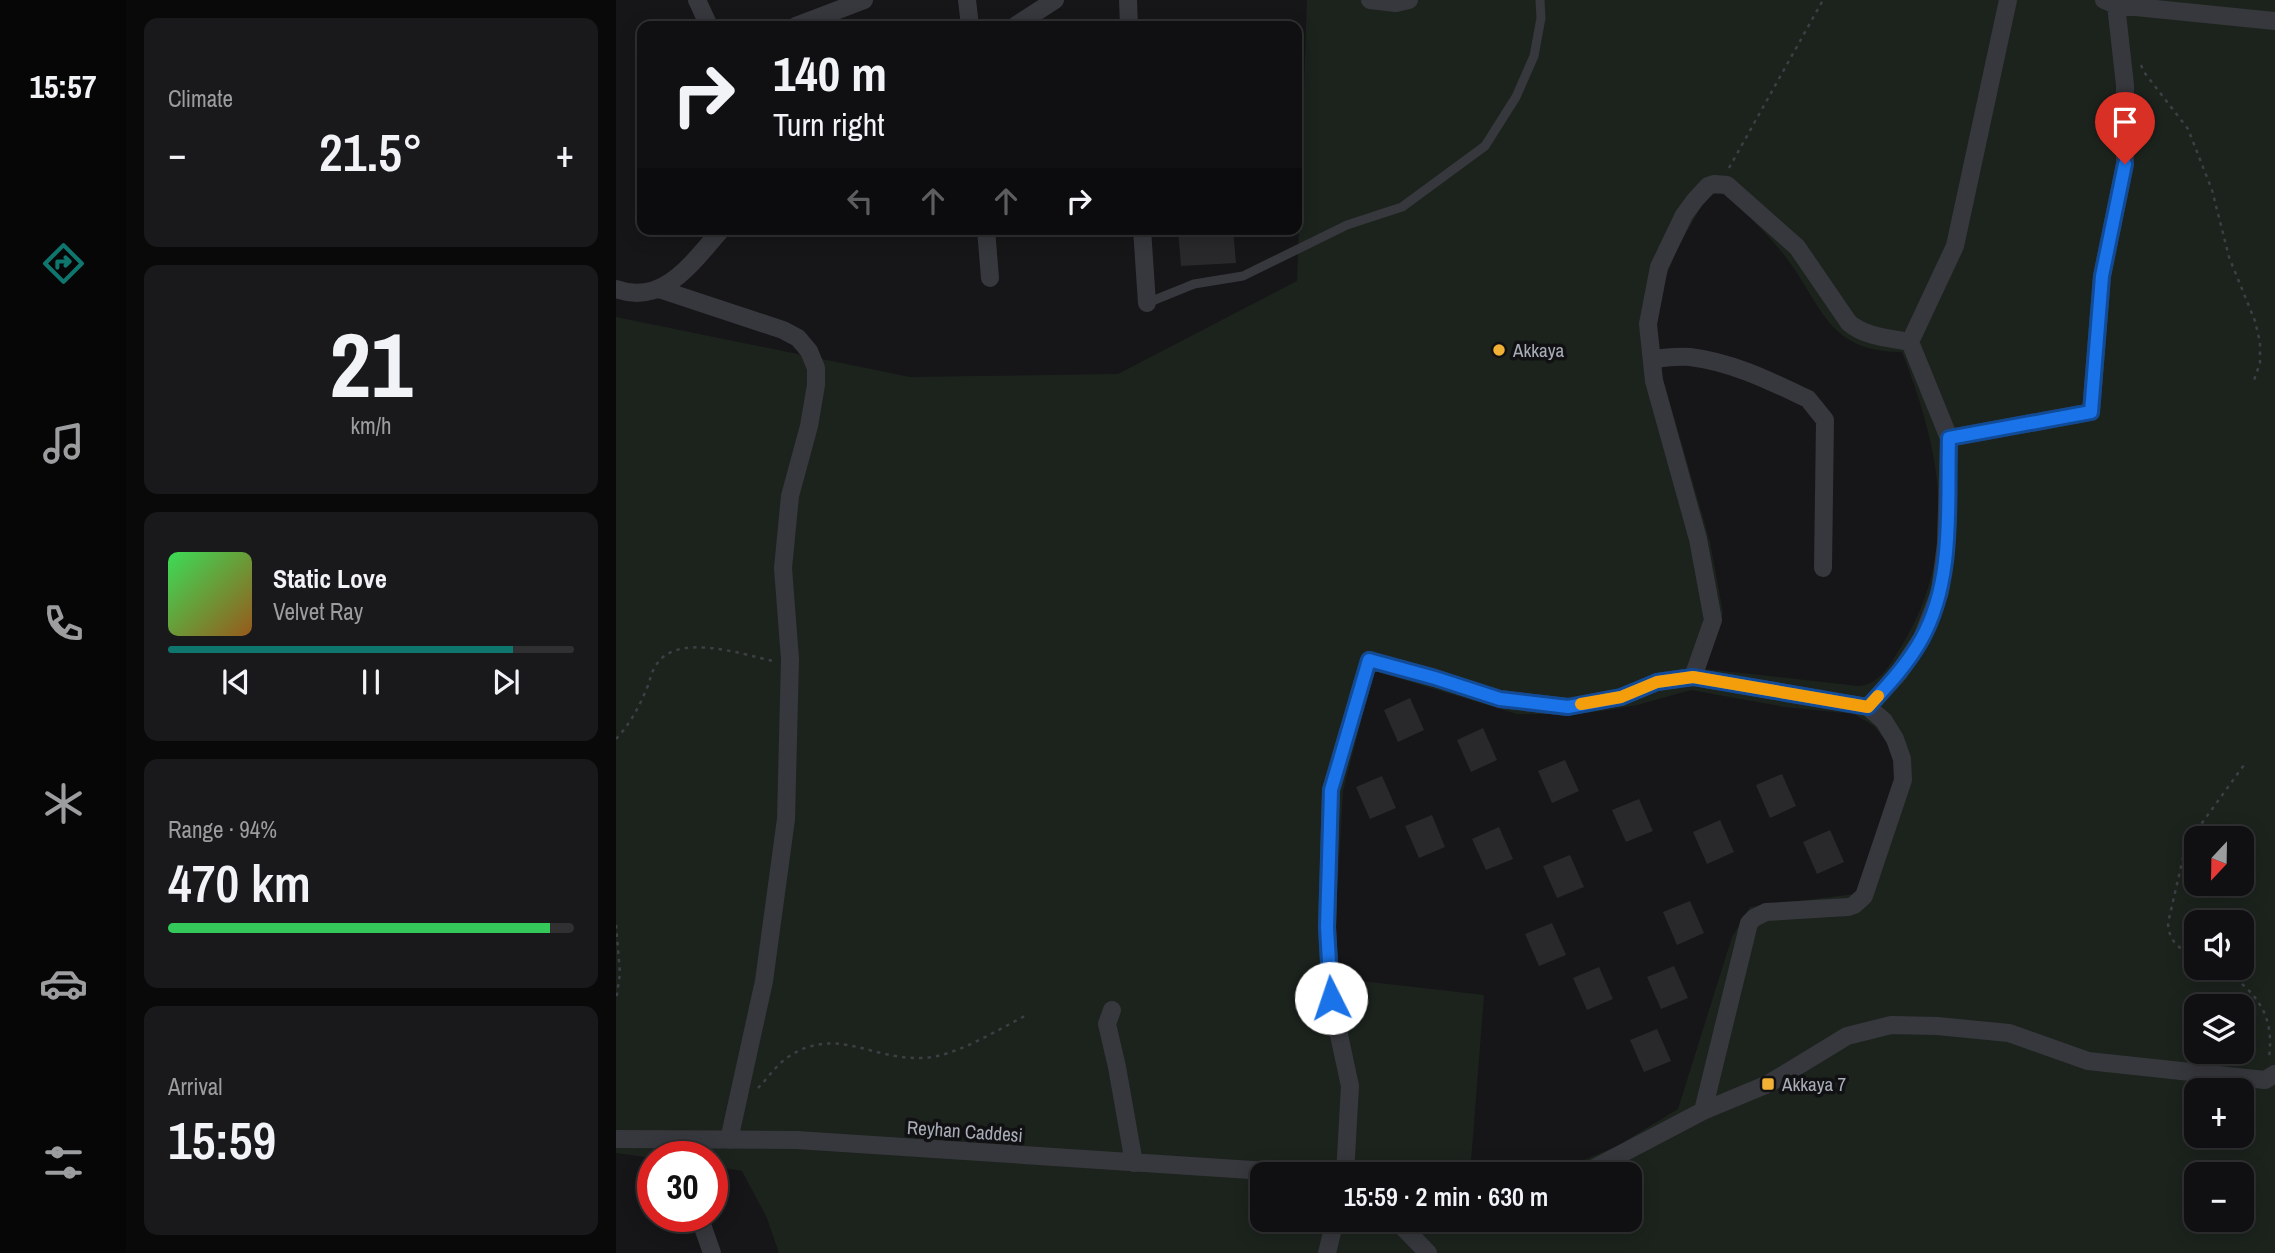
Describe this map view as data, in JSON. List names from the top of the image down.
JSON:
{
  "streets": {
    "street": ["Reyhan Caddesi"]
  },
  "places": {
    "other": ["Akkaya"],
    "transit": ["Akkaya 7"]
  },
  "north": "bottom",
  "page": {
    "tabs": "15:57",
    "tile": [
      "Climate",
      ["21", "km/h"],
      ["Range · 94%", "470 km"],
      ["Arrival", "15:59"]
    ],
    "turn": ["140 m", "Turn right"],
    "heat": ["−", "21.5°", "+"],
    "song": ["Static Love", "Velvet Ray"],
    "map_buttons": ["+", "−"],
    "limit": "30",
    "trip": "15:59 · 2 min · 630 m"
  }
}
